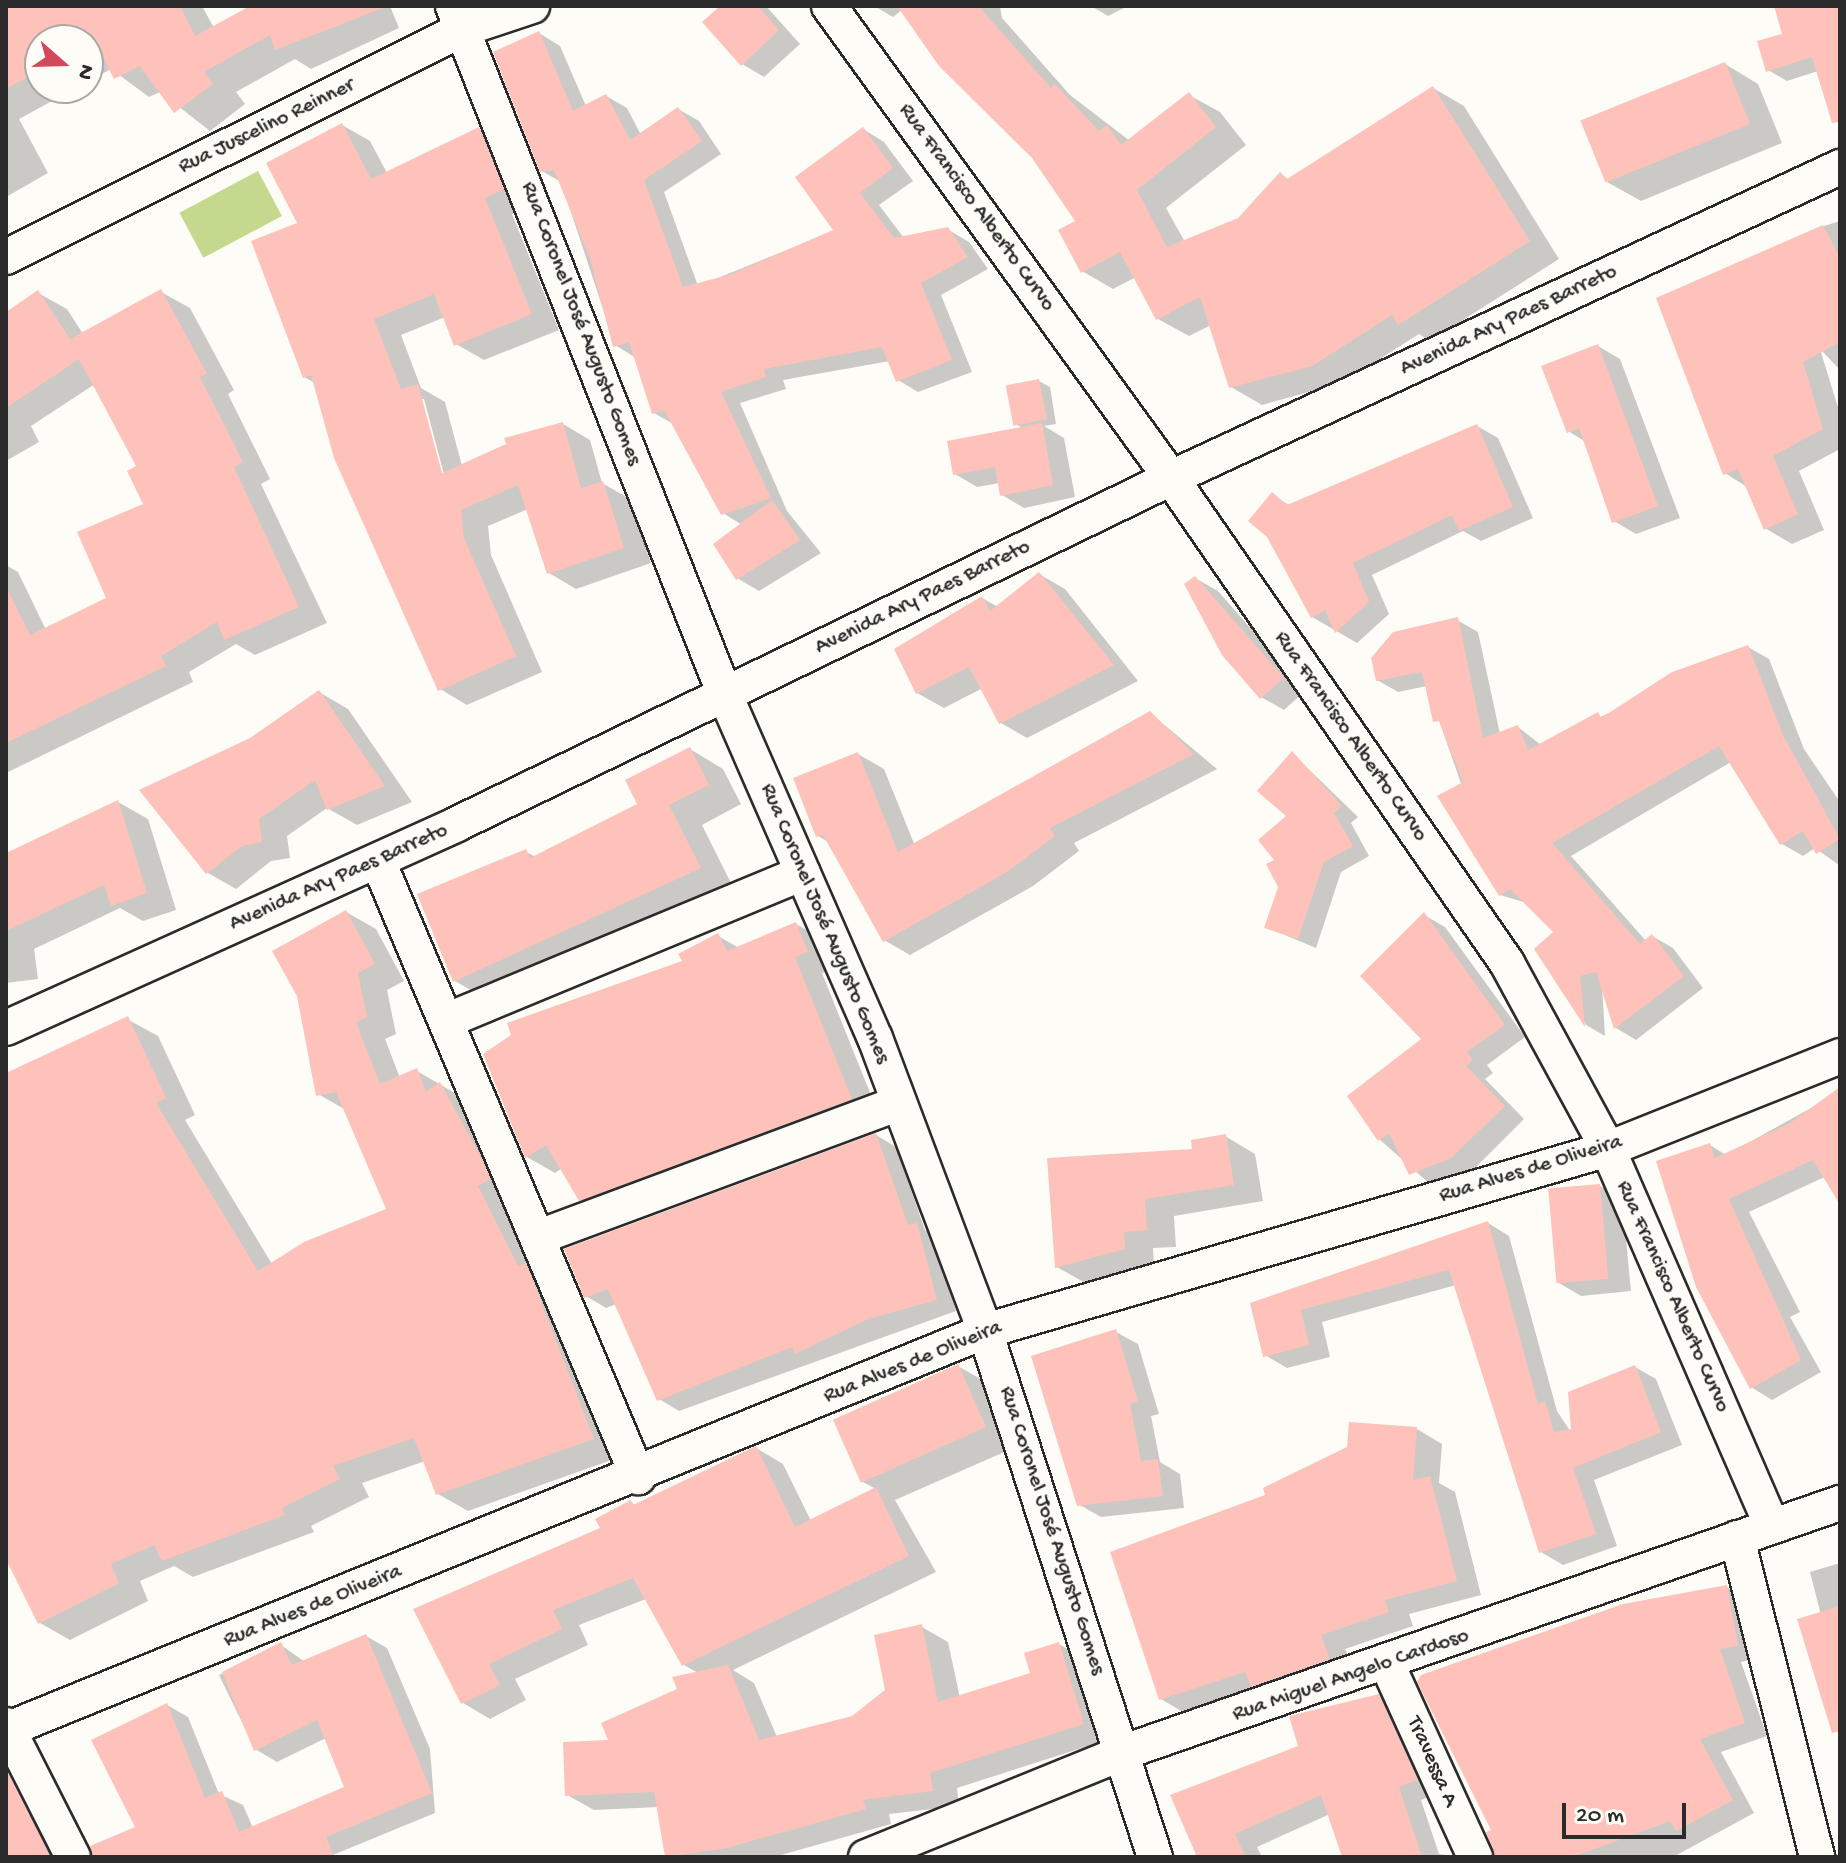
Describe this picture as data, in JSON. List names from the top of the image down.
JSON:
{
  "streets": {
    "street": [
      "Rua Juscelino Reinner",
      "Rua Francisco Alberto Curvo",
      "Avenida Ary Paes Barreto",
      "Rua Coronel José Augusto Gomes",
      "Rua Alves de Oliveira",
      "Rua Miguel Angelo Cardoso",
      "Travessa A"
    ]
  },
  "crossings": [
    ["Rua Juscelino Reinner", "Rua Coronel José Augusto Gomes"],
    ["Rua Francisco Alberto Curvo", "Avenida Ary Paes Barreto"],
    ["Rua Francisco Alberto Curvo", "Rua Alves de Oliveira"],
    ["Rua Francisco Alberto Curvo", "Rua Miguel Angelo Cardoso"],
    ["Avenida Ary Paes Barreto", "Rua Coronel José Augusto Gomes"],
    ["Rua Coronel José Augusto Gomes", "Rua Alves de Oliveira"],
    ["Rua Coronel José Augusto Gomes", "Rua Miguel Angelo Cardoso"],
    ["Rua Miguel Angelo Cardoso", "Travessa A"]
  ],
  "scale_bar": "20 m",
  "north": "right"
}
